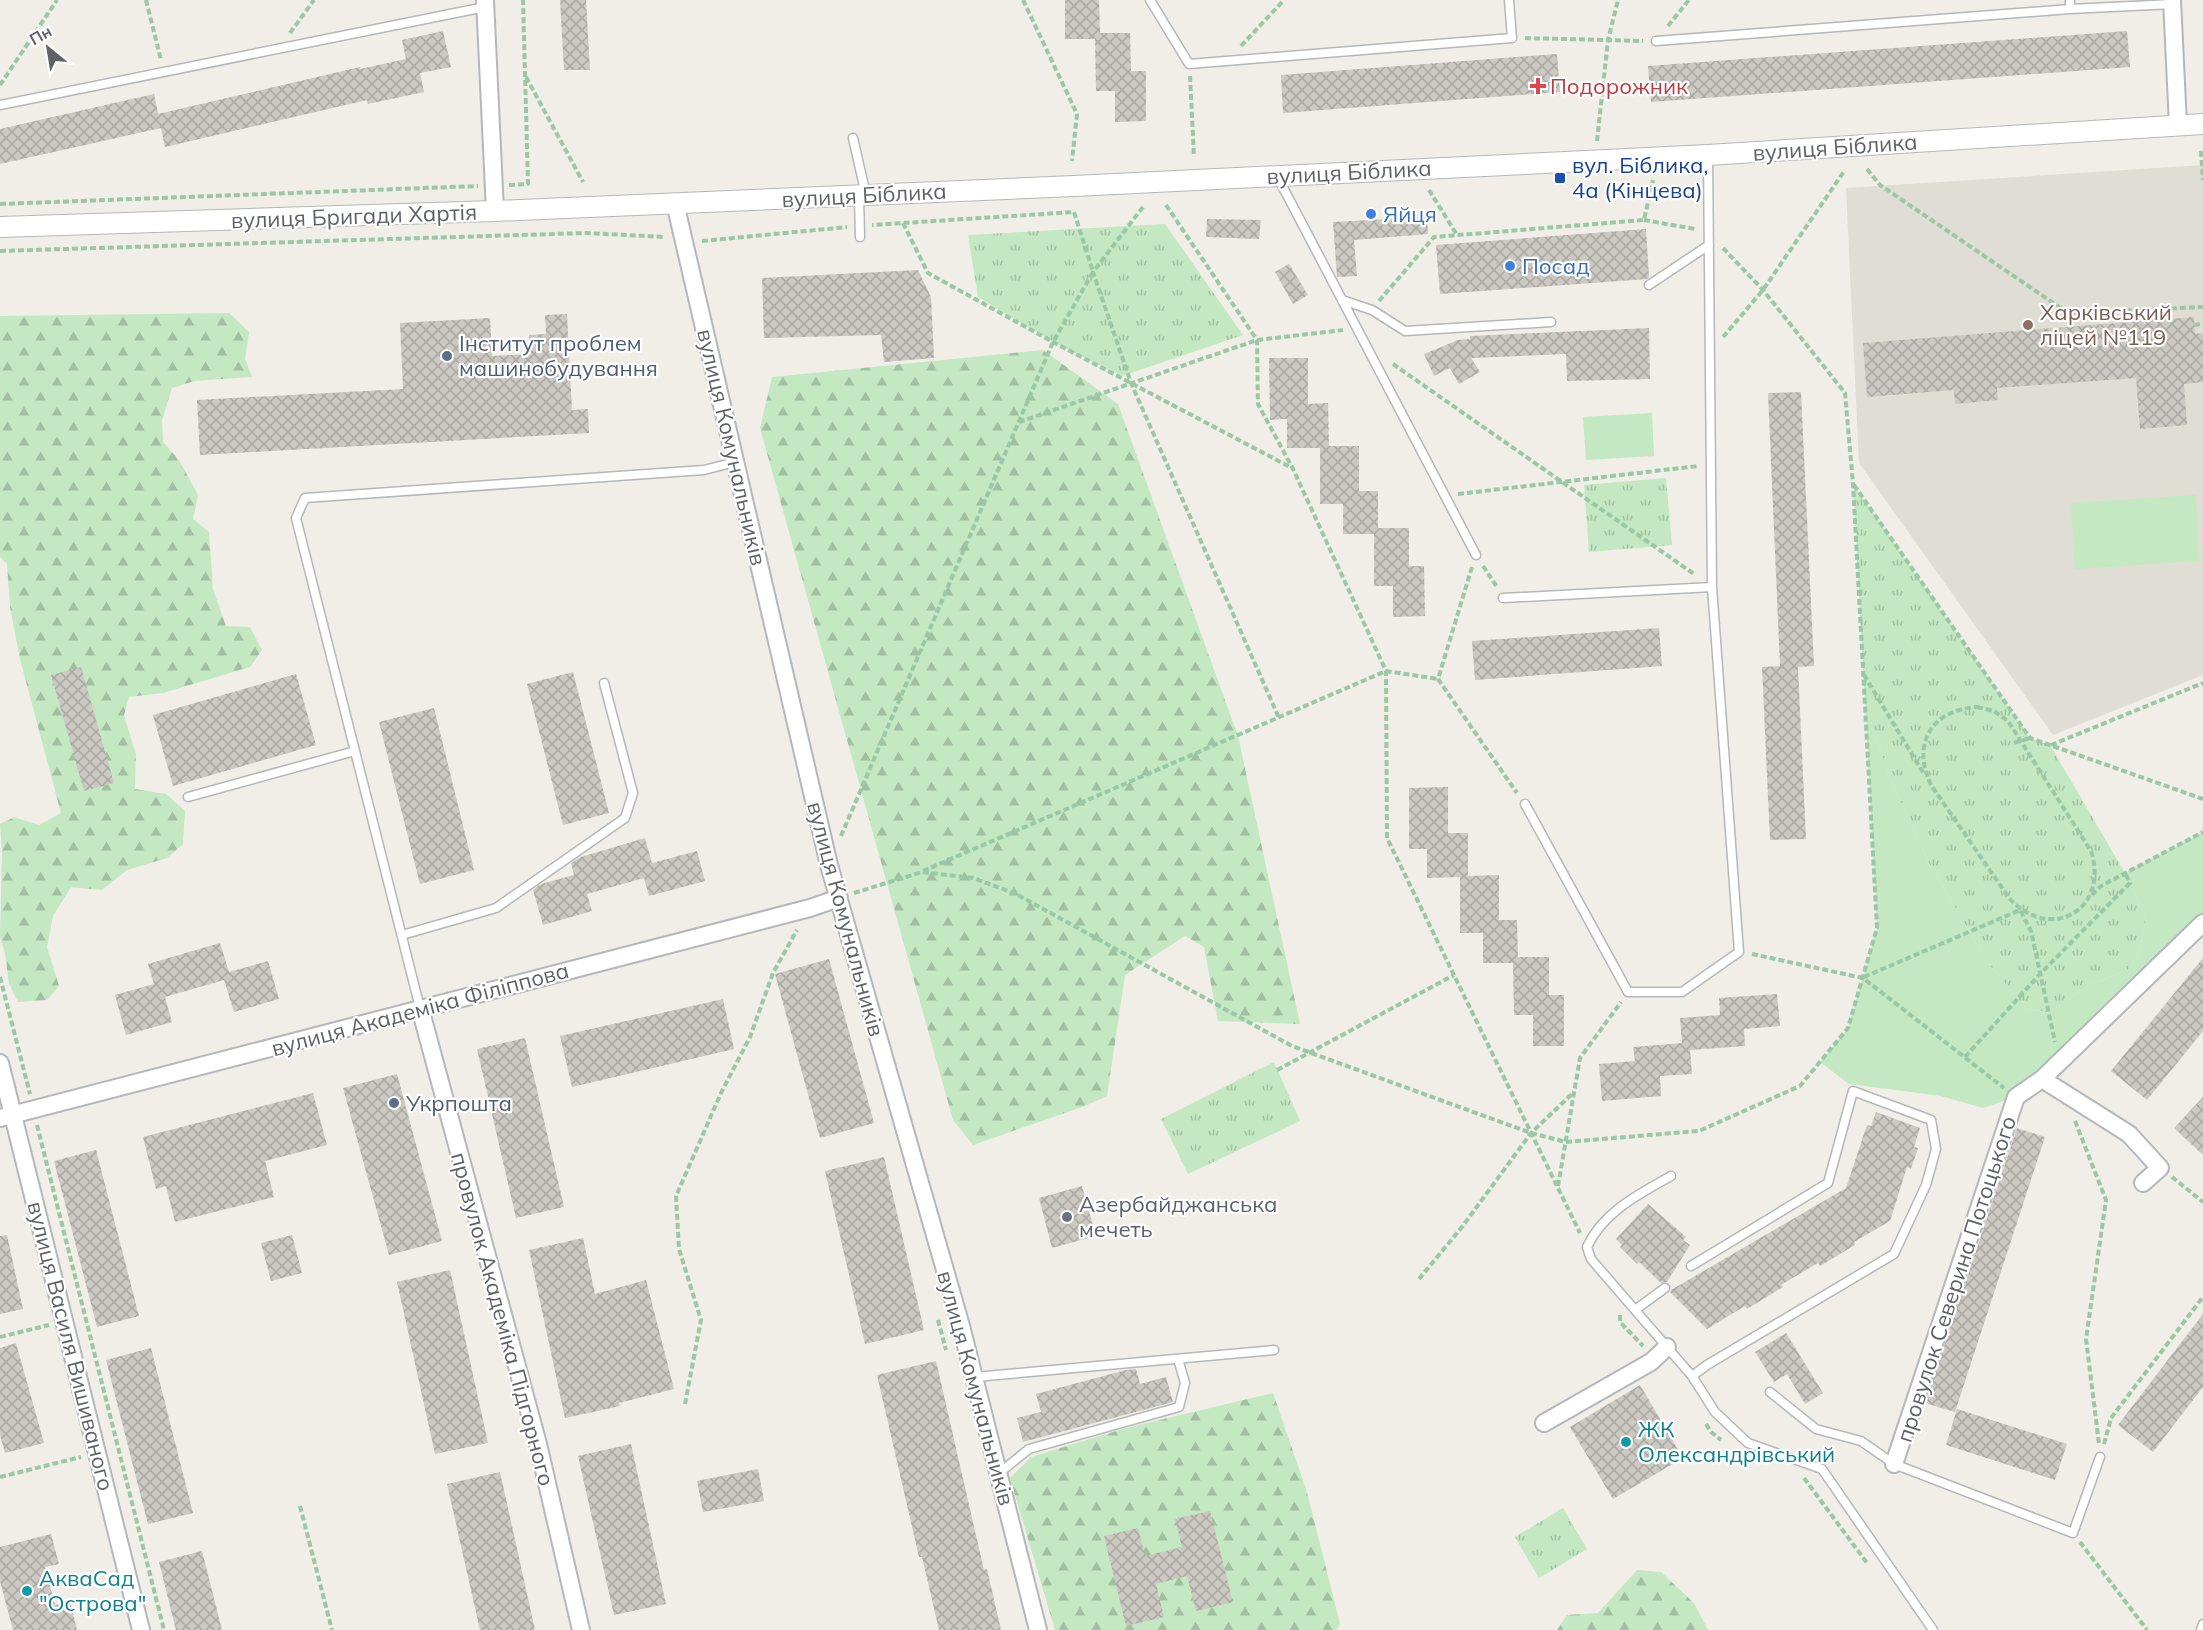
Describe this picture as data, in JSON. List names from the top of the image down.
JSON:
{
  "streets": {
    "street": [
      "вулиця Біблика",
      "вулиця Бригади Хартія",
      "вулиця Комунальників",
      "вулиця Академіка Філіппова",
      "провулок Северина Потоцького",
      "провулок Академіка Підгорного",
      "вулиця Василя Вишиваного"
    ]
  },
  "crossings": [
    ["вулиця Біблика", "вулиця Бригади Хартія"],
    ["вулиця Біблика", "вулиця Комунальників"],
    ["вулиця Комунальників", "вулиця Академіка Філіппова"],
    ["вулиця Академіка Філіппова", "провулок Академіка Підгорного"],
    ["вулиця Академіка Філіппова", "вулиця Василя Вишиваного"]
  ],
  "places": {
    "health": ["Подорожник"],
    "transit": ["вул. Біблика, 4а (Кінцева)"],
    "other": [
      "Яйця",
      "Посад",
      "Харківський ліцей №119",
      "Інститут проблем машинобудування",
      "Укрпошта",
      "Азербайджанська мечеть",
      "ЖК Олександрівський",
      "АкваСад \"Острова\""
    ]
  },
  "north": "top left"
}
